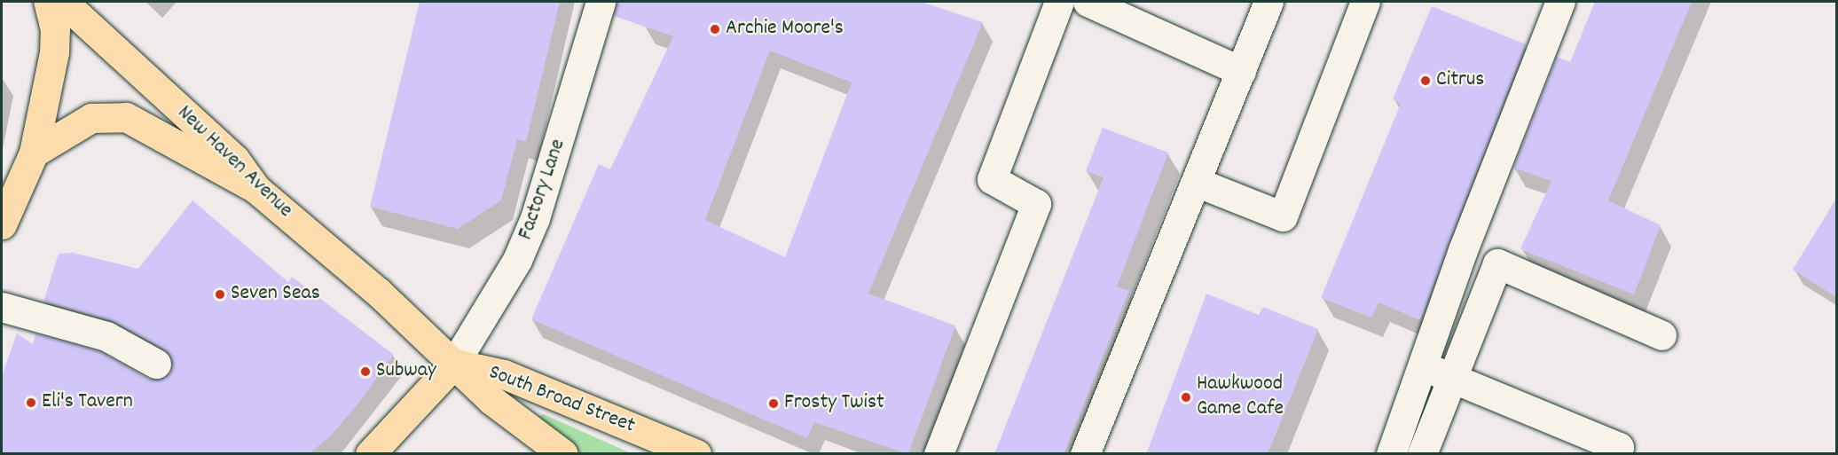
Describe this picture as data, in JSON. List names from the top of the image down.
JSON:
{
  "streets": {
    "main road": ["New Haven Avenue", "South Broad Street"],
    "street": ["Factory Lane"]
  },
  "crossings": [
    ["New Haven Avenue", "Factory Lane"],
    ["New Haven Avenue", "South Broad Street"],
    ["Factory Lane", "South Broad Street"]
  ],
  "places": [
    "Archie Moore's",
    "Citrus",
    "Seven Seas",
    "Subway",
    "Hawkwood Game Cafe",
    "Eli's Tavern",
    "Frosty Twist"
  ]
}
